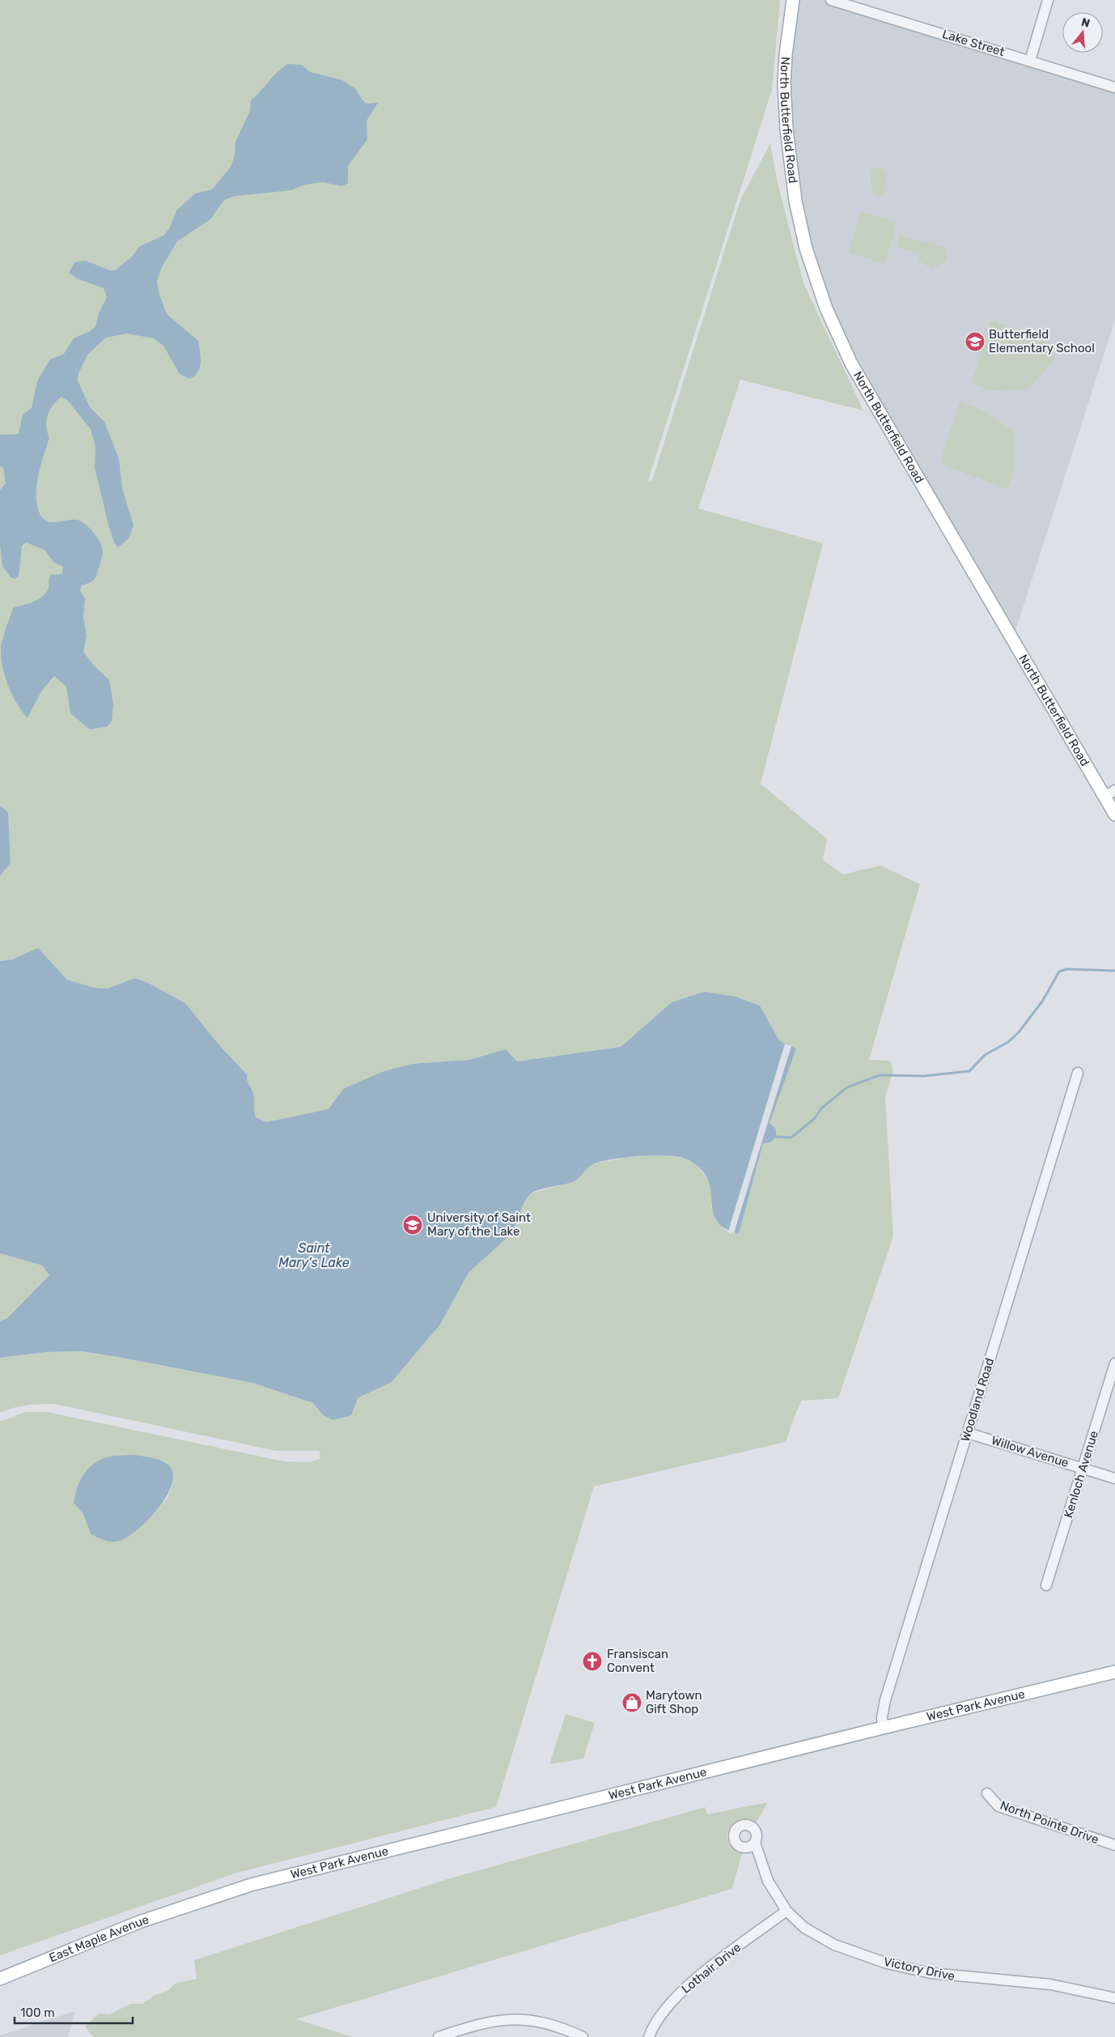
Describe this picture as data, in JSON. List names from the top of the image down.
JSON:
{
  "streets": {
    "main road": ["North Butterfield Road", "West Park Avenue", "East Maple Avenue"],
    "street": [
      "Lake Street",
      "Woodland Road",
      "Willow Avenue",
      "Kenloch Avenue",
      "North Pointe Drive",
      "Lothair Drive",
      "Victory Drive"
    ]
  },
  "crossings": [
    ["Woodland Road", "Willow Avenue"],
    ["Woodland Road", "West Park Avenue"],
    ["Willow Avenue", "Kenloch Avenue"],
    ["West Park Avenue", "East Maple Avenue"],
    ["Lothair Drive", "Victory Drive"]
  ],
  "water": ["Saint Mary's Lake"],
  "places": {
    "school or university": ["Butterfield Elementary School", "University of Saint Mary of the Lake"],
    "church": ["Fransiscan Convent"],
    "shop": ["Marytown Gift Shop"]
  },
  "scale_bar": "100 m",
  "north": "top"
}
